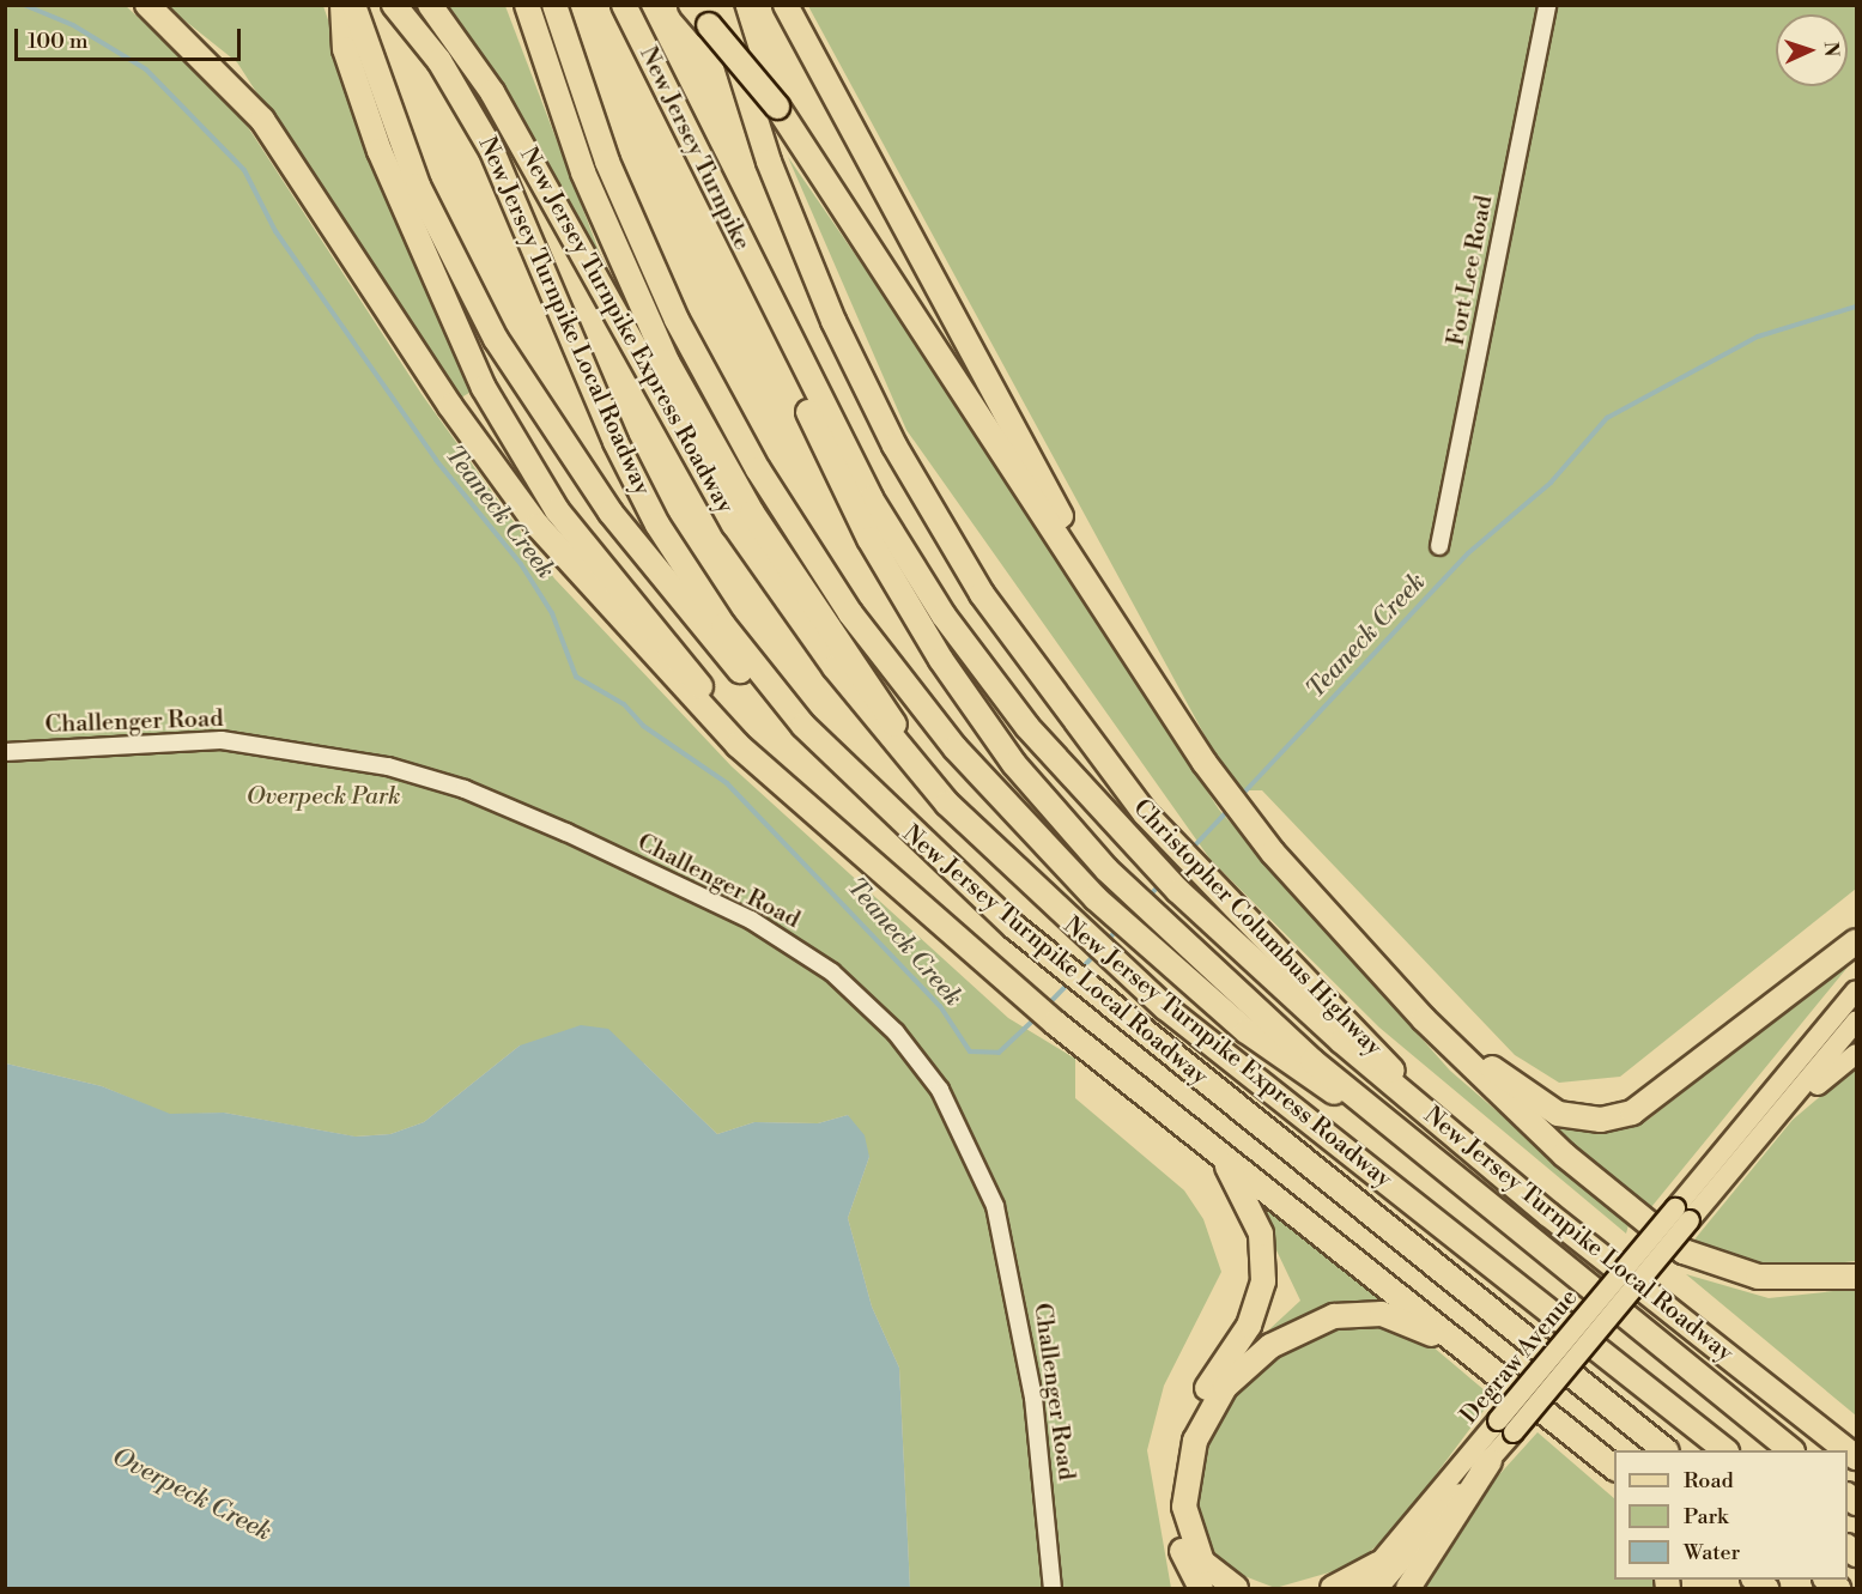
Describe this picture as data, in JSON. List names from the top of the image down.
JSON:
{
  "streets": {
    "highway": [
      "New Jersey Turnpike",
      "New Jersey Turnpike Local Roadway",
      "New Jersey Turnpike Express Roadway",
      "Christopher Columbus Highway"
    ],
    "main road": ["Degraw Avenue"],
    "street": ["Fort Lee Road", "Challenger Road"]
  },
  "crossings": [
    ["New Jersey Turnpike", "New Jersey Turnpike Local Roadway"],
    ["New Jersey Turnpike", "New Jersey Turnpike Express Roadway"],
    ["New Jersey Turnpike Local Roadway", "New Jersey Turnpike Express Roadway"],
    ["New Jersey Turnpike Local Roadway", "Christopher Columbus Highway"]
  ],
  "water": ["Teaneck Creek", "Overpeck Creek"],
  "parks": ["Overpeck Park"],
  "legend": ["Road", "Park", "Water"],
  "scale_bar": "100 m",
  "north": "right"
}
